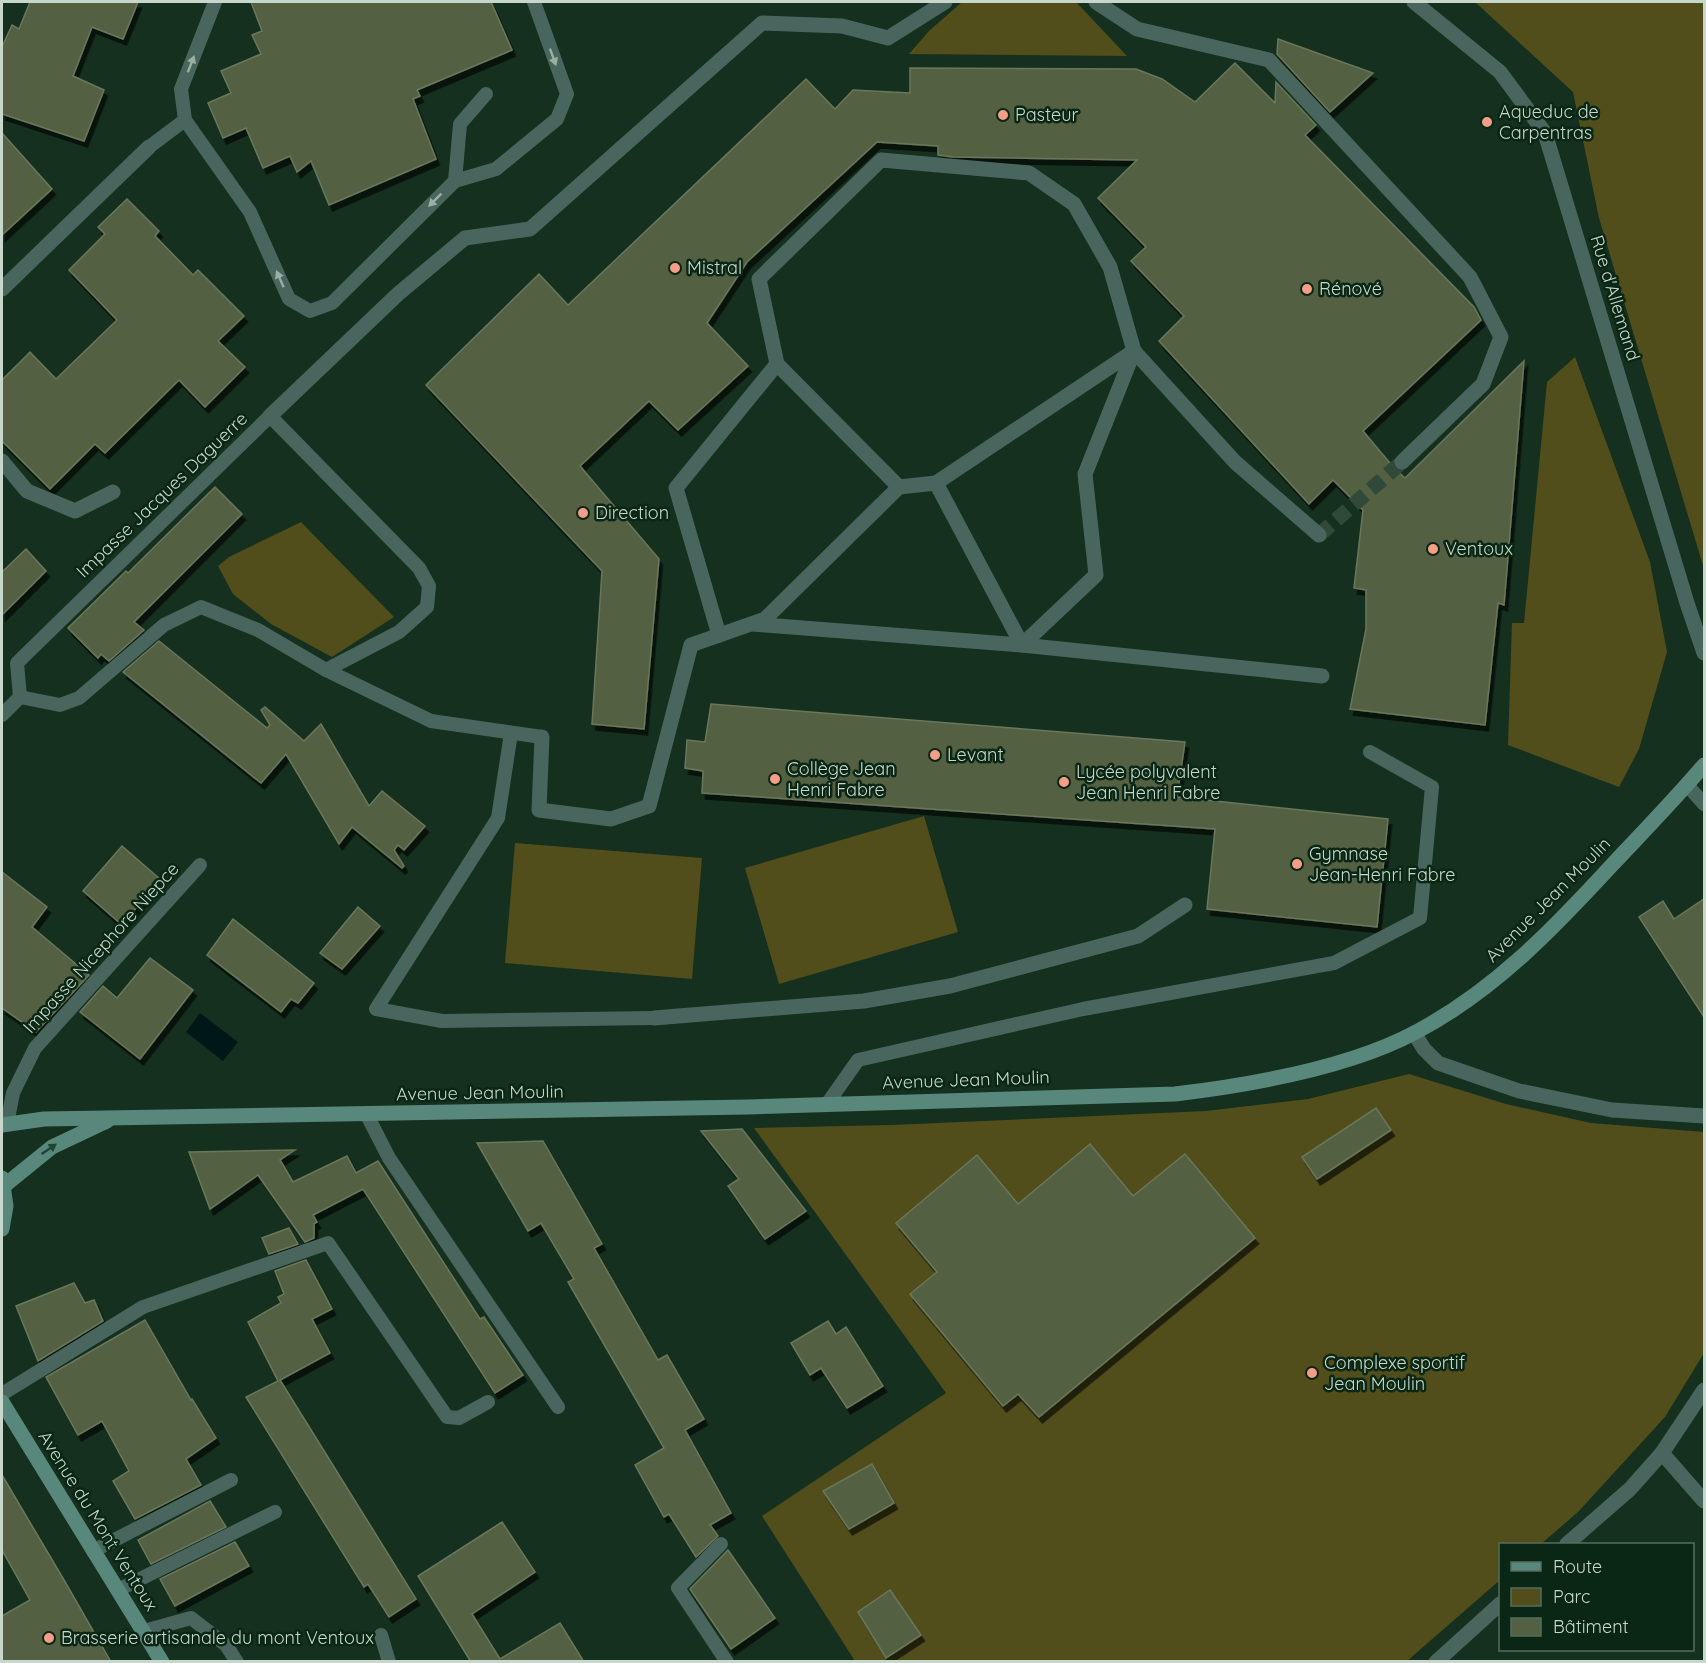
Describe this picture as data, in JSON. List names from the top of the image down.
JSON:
{
  "streets": {
    "main road": ["Avenue Jean Moulin", "Avenue du Mont Ventoux"],
    "street": ["Rue d'Allemand"],
    "lane": ["Impasse Jacques Daguerre", "Impasse Nicephore Niepce"]
  },
  "crossings": [
    ["Avenue Jean Moulin", "Impasse Nicephore Niepce"]
  ],
  "places": [
    "Pasteur",
    "Aqueduc de Carpentras",
    "Mistral",
    "Rénové",
    "Direction",
    "Ventoux",
    "Levant",
    "Collège Jean Henri Fabre",
    "Lycée polyvalent Jean Henri Fabre",
    "Gymnase Jean-Henri Fabre",
    "Complexe sportif Jean Moulin",
    "Brasserie artisanale du mont Ventoux"
  ],
  "legend": ["Route", "Parc", "Bâtiment"]
}
